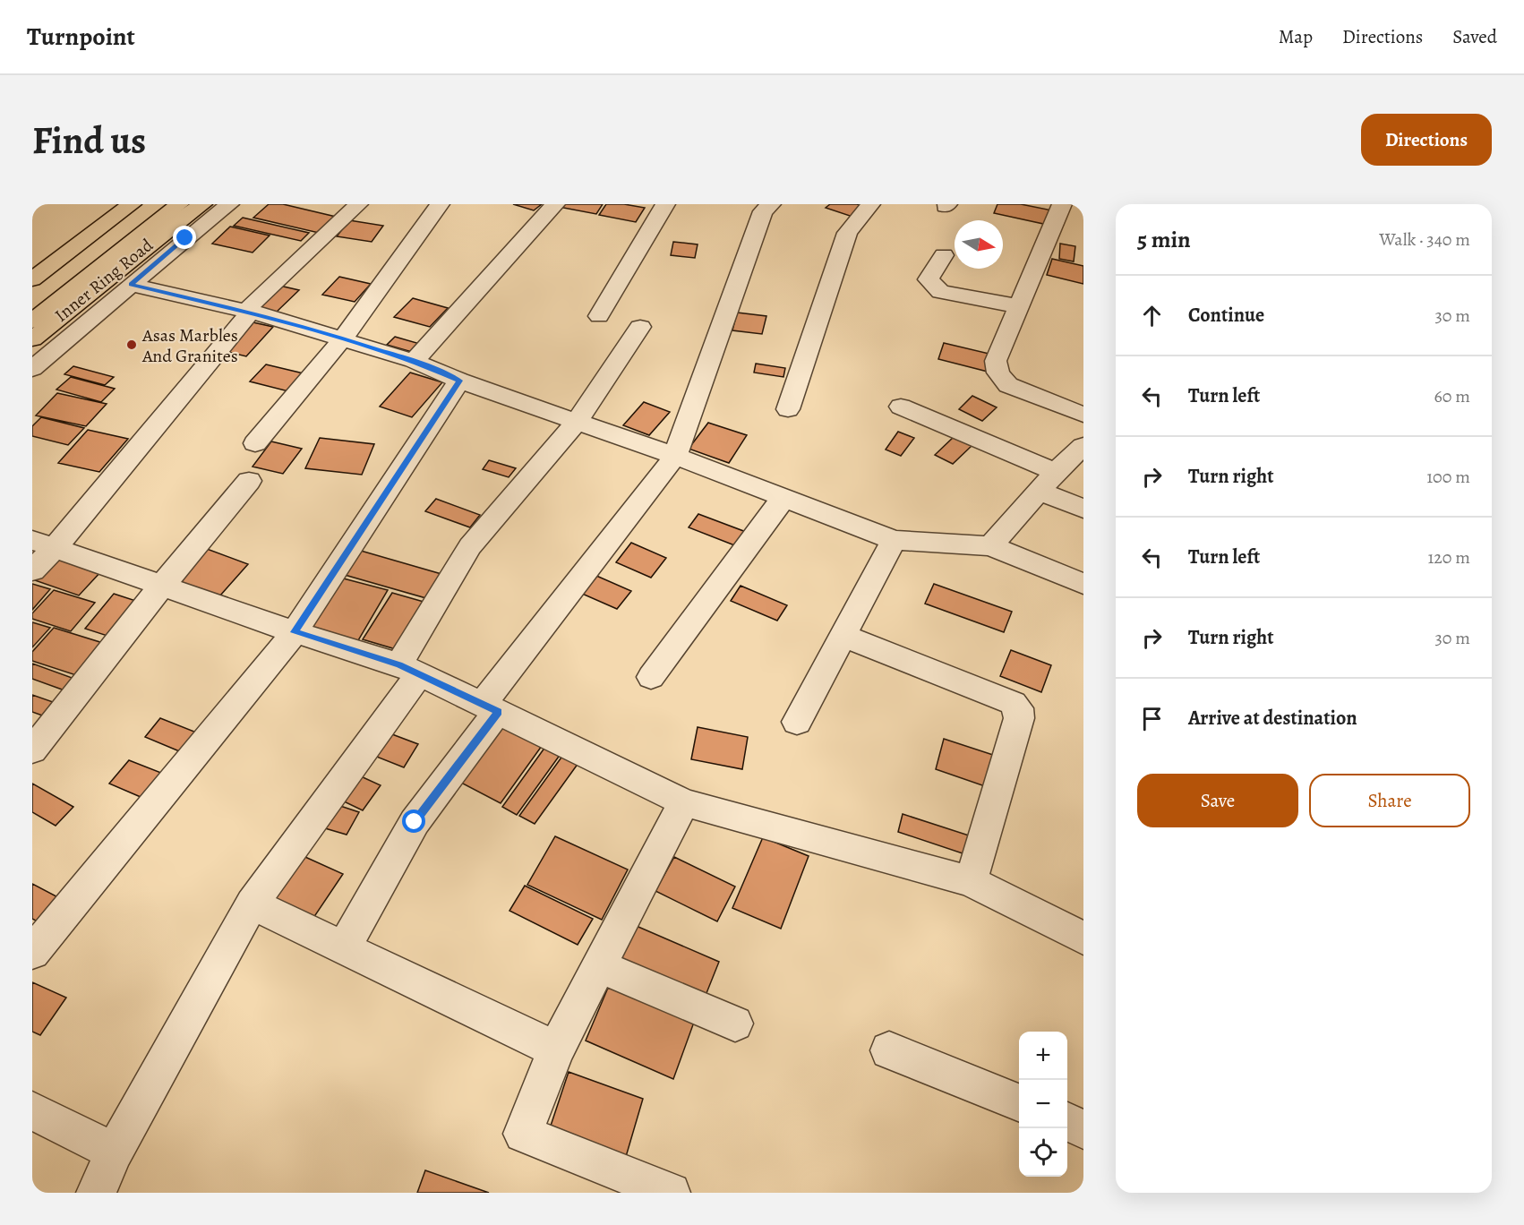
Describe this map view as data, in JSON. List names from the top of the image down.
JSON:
{
  "streets": {
    "main road": ["Inner Ring Road"]
  },
  "places": ["Asas Marbles And Granites"],
  "north": "right",
  "page": {
    "header": "Turnpoint",
    "nav": ["Map", "Directions", "Saved"],
    "buttons": [
      "Directions",
      ["Save", "Share"]
    ],
    "title": "Find us",
    "heading": ["5 min", "Walk · 340 m"],
    "list": [
      ["Continue", "30 m"],
      ["Turn left", "60 m"],
      ["Turn right", "100 m"],
      ["Turn left", "120 m"],
      ["Turn right", "30 m"],
      "Arrive at destination"
    ],
    "map_buttons": ["+", "−"]
  }
}
